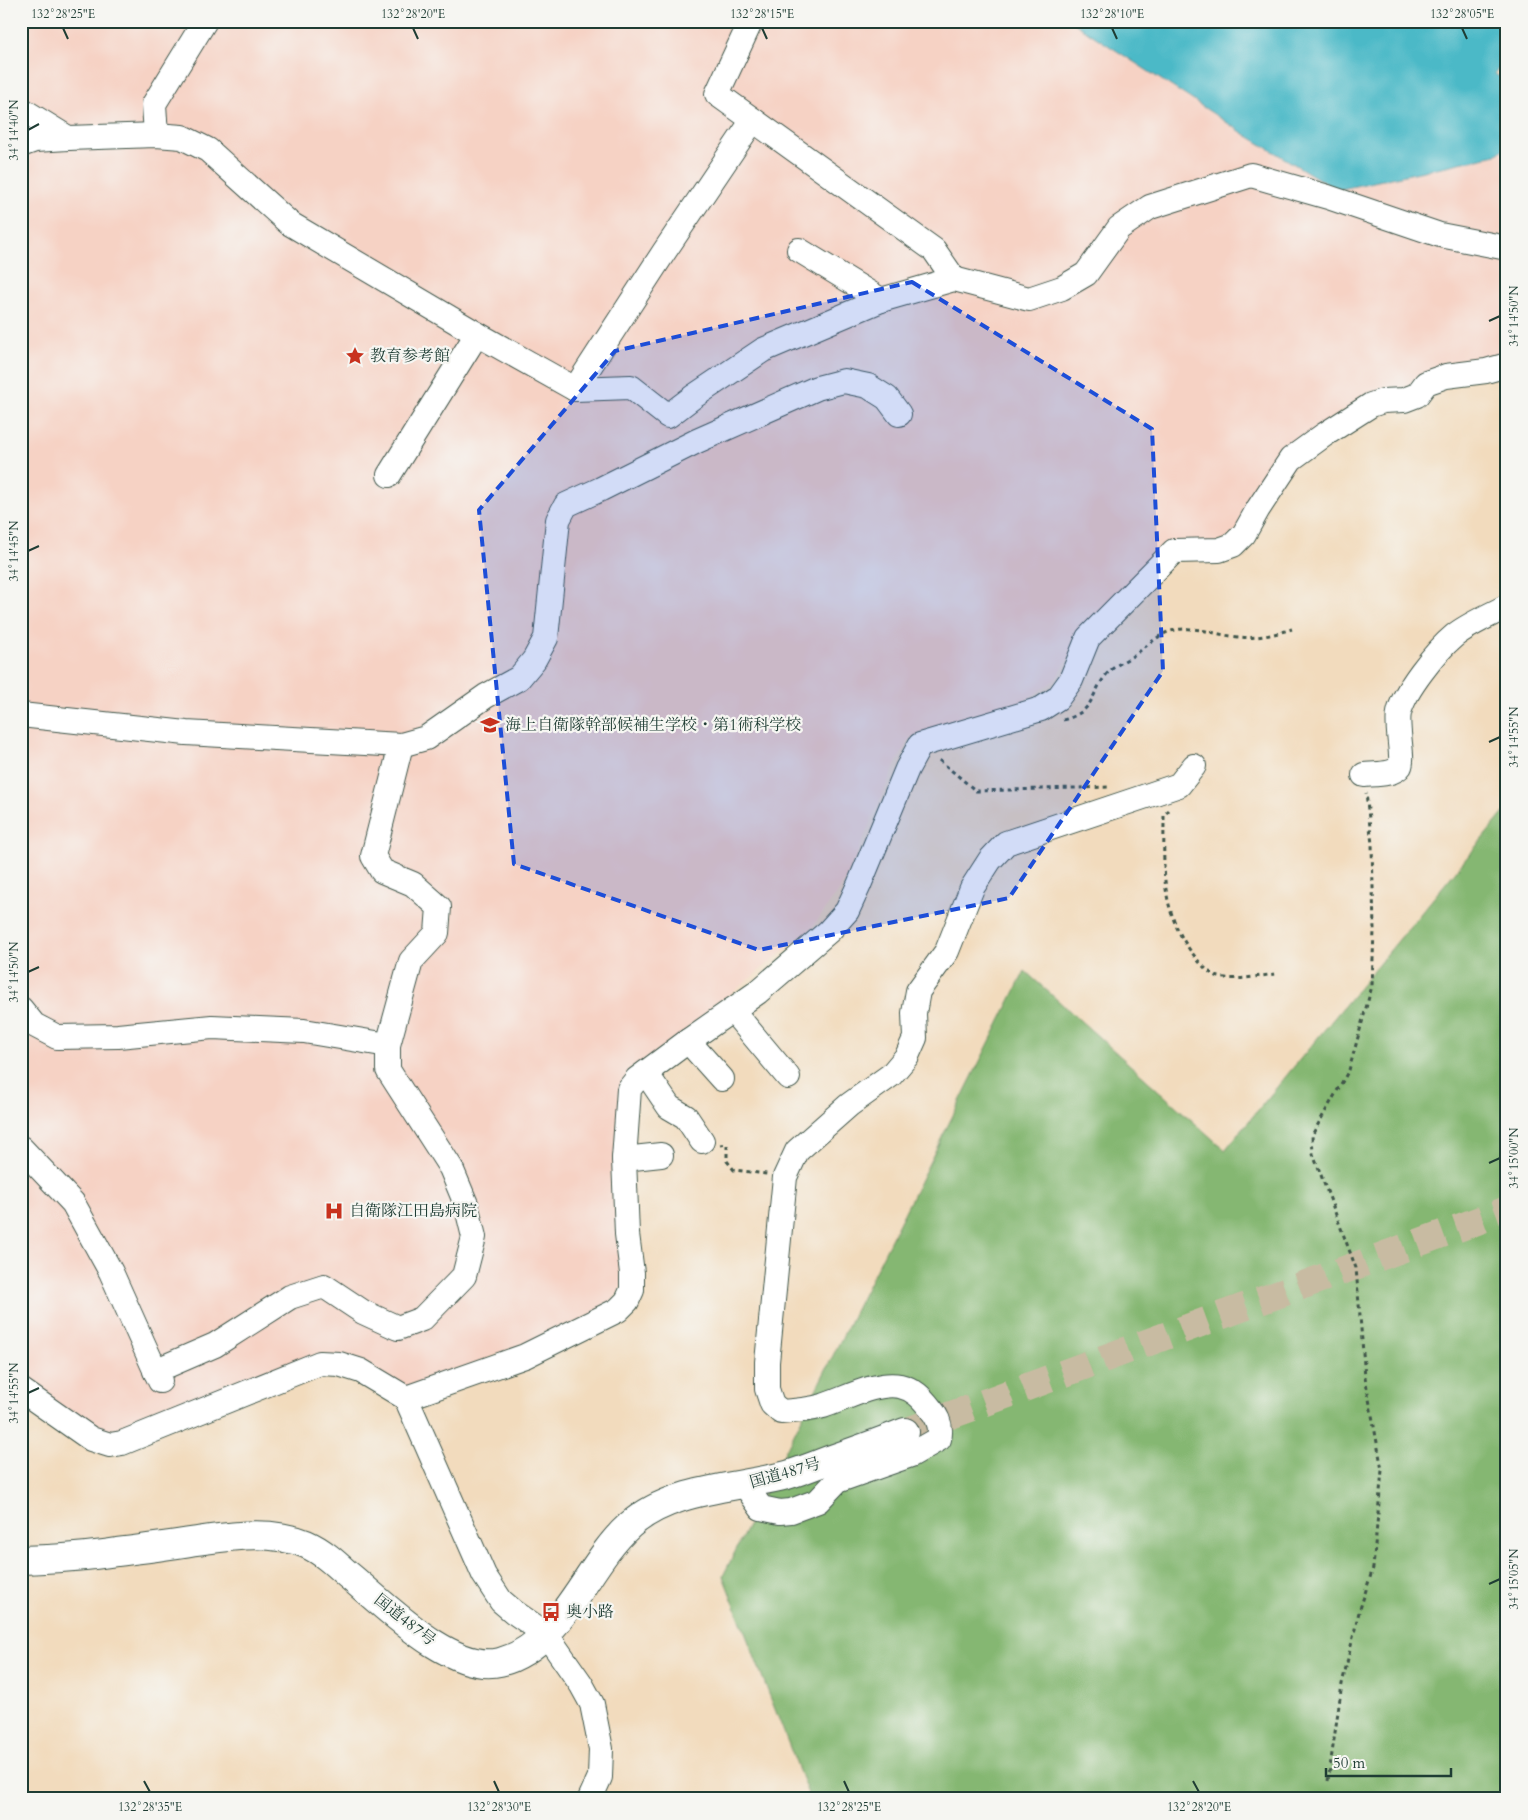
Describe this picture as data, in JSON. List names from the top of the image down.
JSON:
{
  "streets": {
    "highway": ["国道487号"]
  },
  "places": {
    "place": ["教育参考館"],
    "school or university": ["海上自衛隊幹部候補生学校・第1術科学校"],
    "hospital": ["自衛隊江田島病院"],
    "bus stop": ["奥小路"]
  },
  "scale_bar": "50 m",
  "coordinates": [
    "132°28'25\"E",
    "132°28'20\"E",
    "132°28'15\"E",
    "132°28'10\"E",
    "132°28'05\"E",
    "34°14'40\"N",
    "34°14'50\"N",
    "34°14'45\"N",
    "34°14'55\"N",
    "34°15'00\"N",
    "34°15'05\"N",
    "132°28'35\"E",
    "132°28'30\"E"
  ]
}
